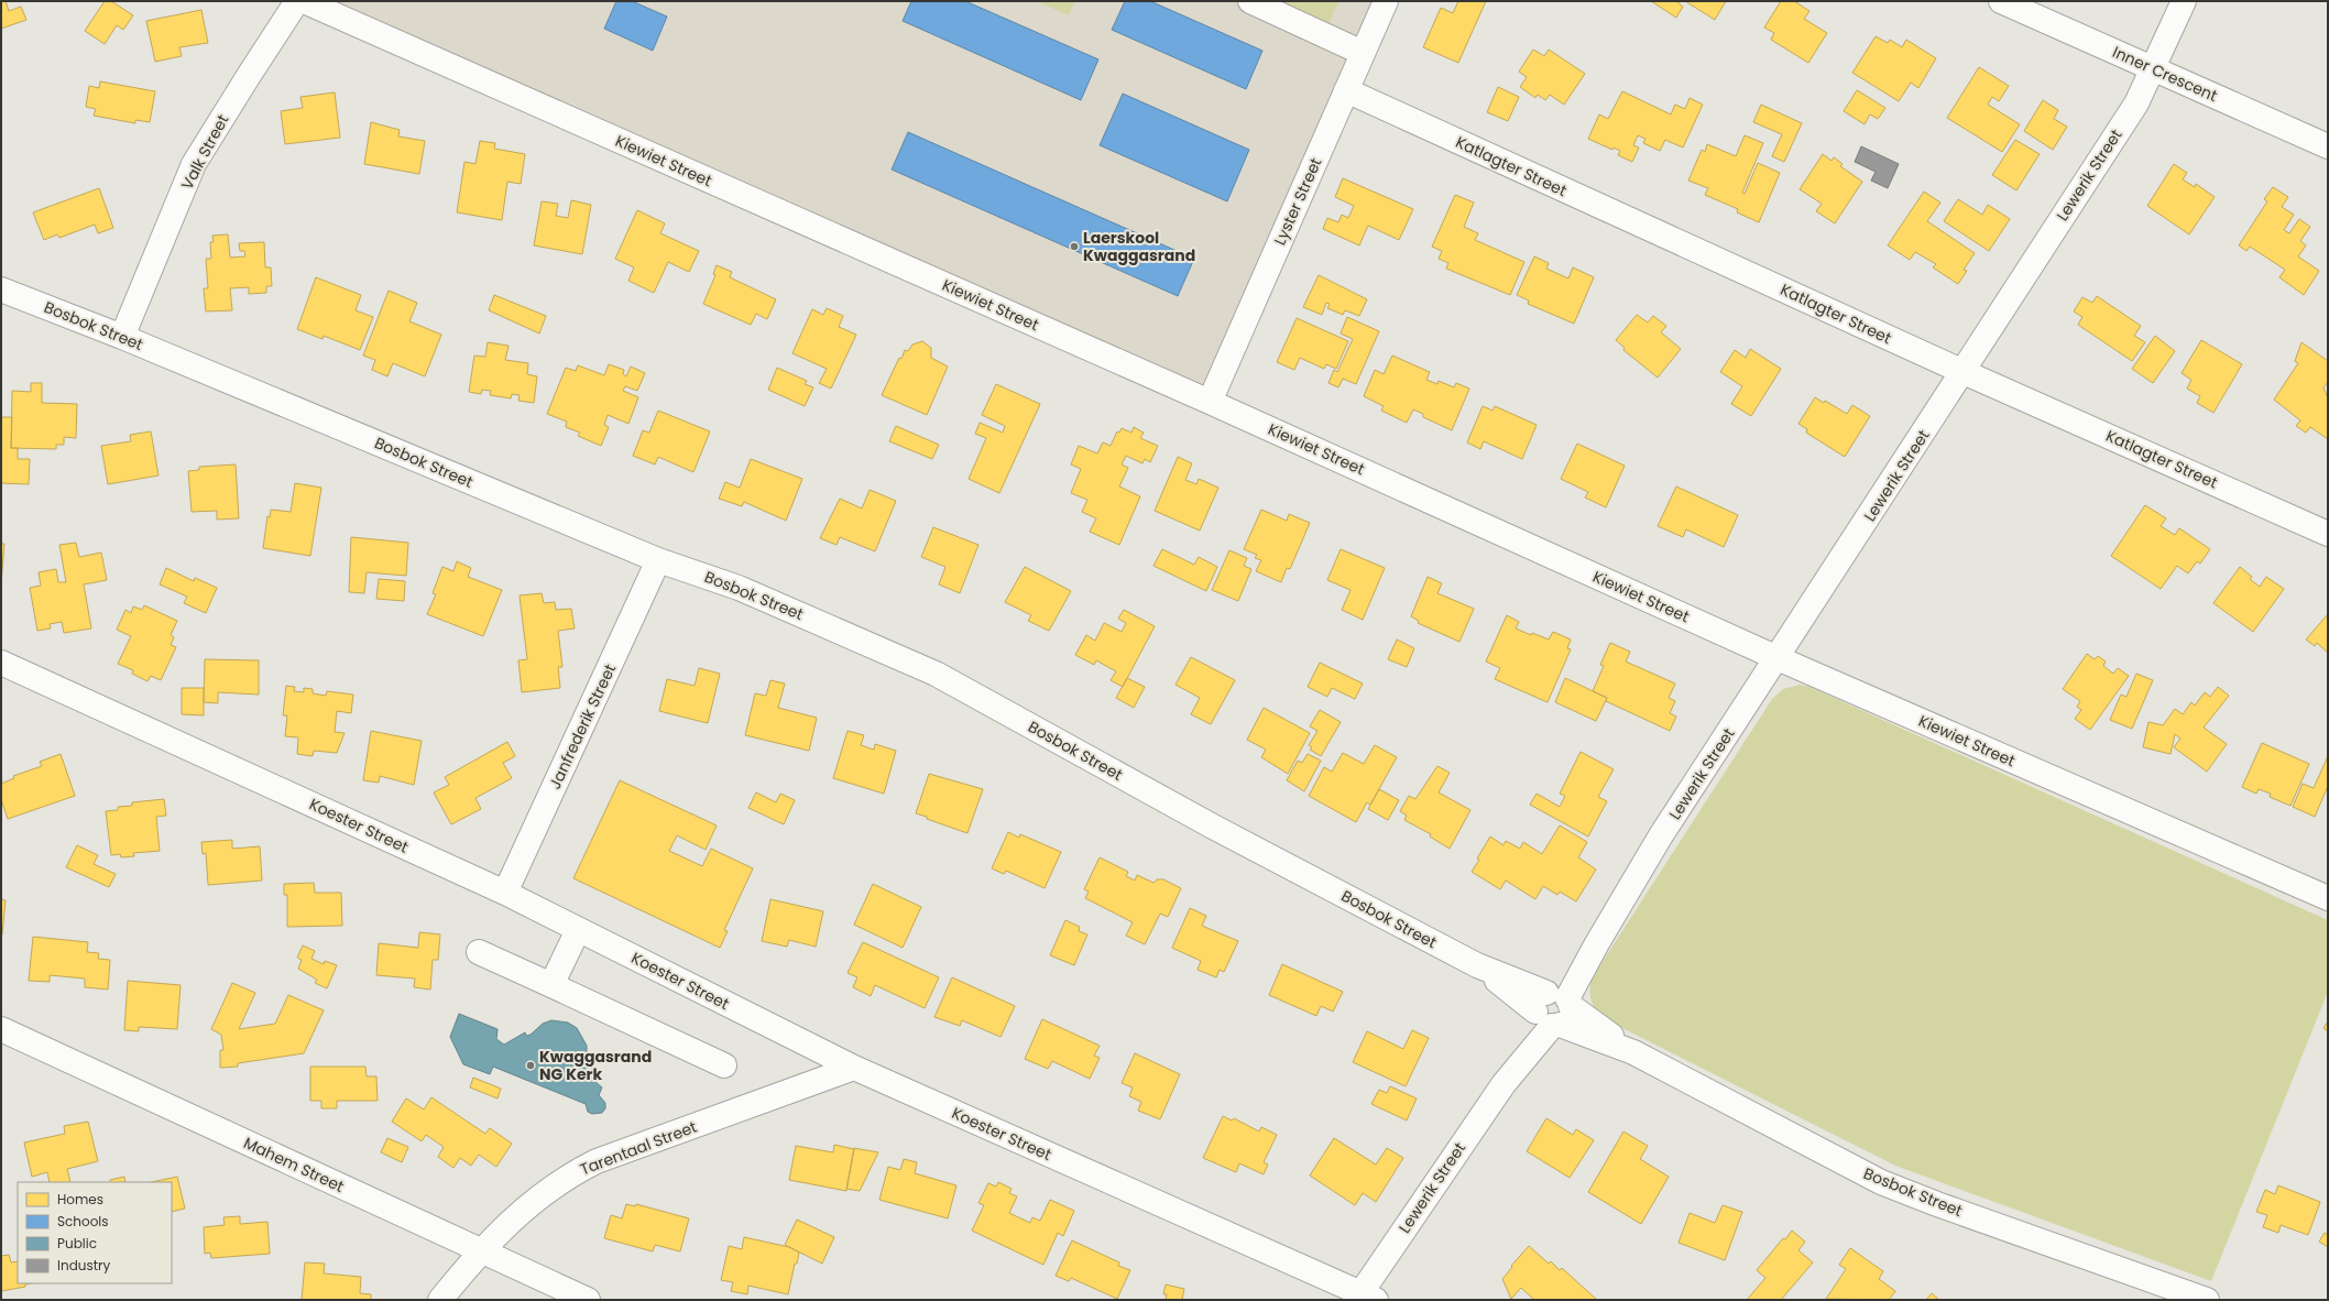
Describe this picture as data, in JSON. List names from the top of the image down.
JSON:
{
  "streets": {
    "street": [
      "Inner Crescent",
      "Valk Street",
      "Kiewiet Street",
      "Katlagter Street",
      "Lewerik Street",
      "Lyster Street",
      "Bosbok Street",
      "Janfrederik Street",
      "Koester Street",
      "Tarentaal Street",
      "Mahem Street"
    ]
  },
  "crossings": [
    ["Inner Crescent", "Lewerik Street"],
    ["Valk Street", "Bosbok Street"],
    ["Kiewiet Street", "Lewerik Street"],
    ["Kiewiet Street", "Lyster Street"],
    ["Katlagter Street", "Lewerik Street"],
    ["Katlagter Street", "Lyster Street"],
    ["Lewerik Street", "Bosbok Street"],
    ["Lewerik Street", "Koester Street"],
    ["Bosbok Street", "Janfrederik Street"],
    ["Janfrederik Street", "Koester Street"],
    ["Koester Street", "Tarentaal Street"],
    ["Tarentaal Street", "Mahem Street"]
  ],
  "places": ["Laerskool Kwaggasrand", "Kwaggasrand NG Kerk"],
  "legend": [
    "Homes",
    "Schools",
    "Public",
    "Industry"
  ]
}
